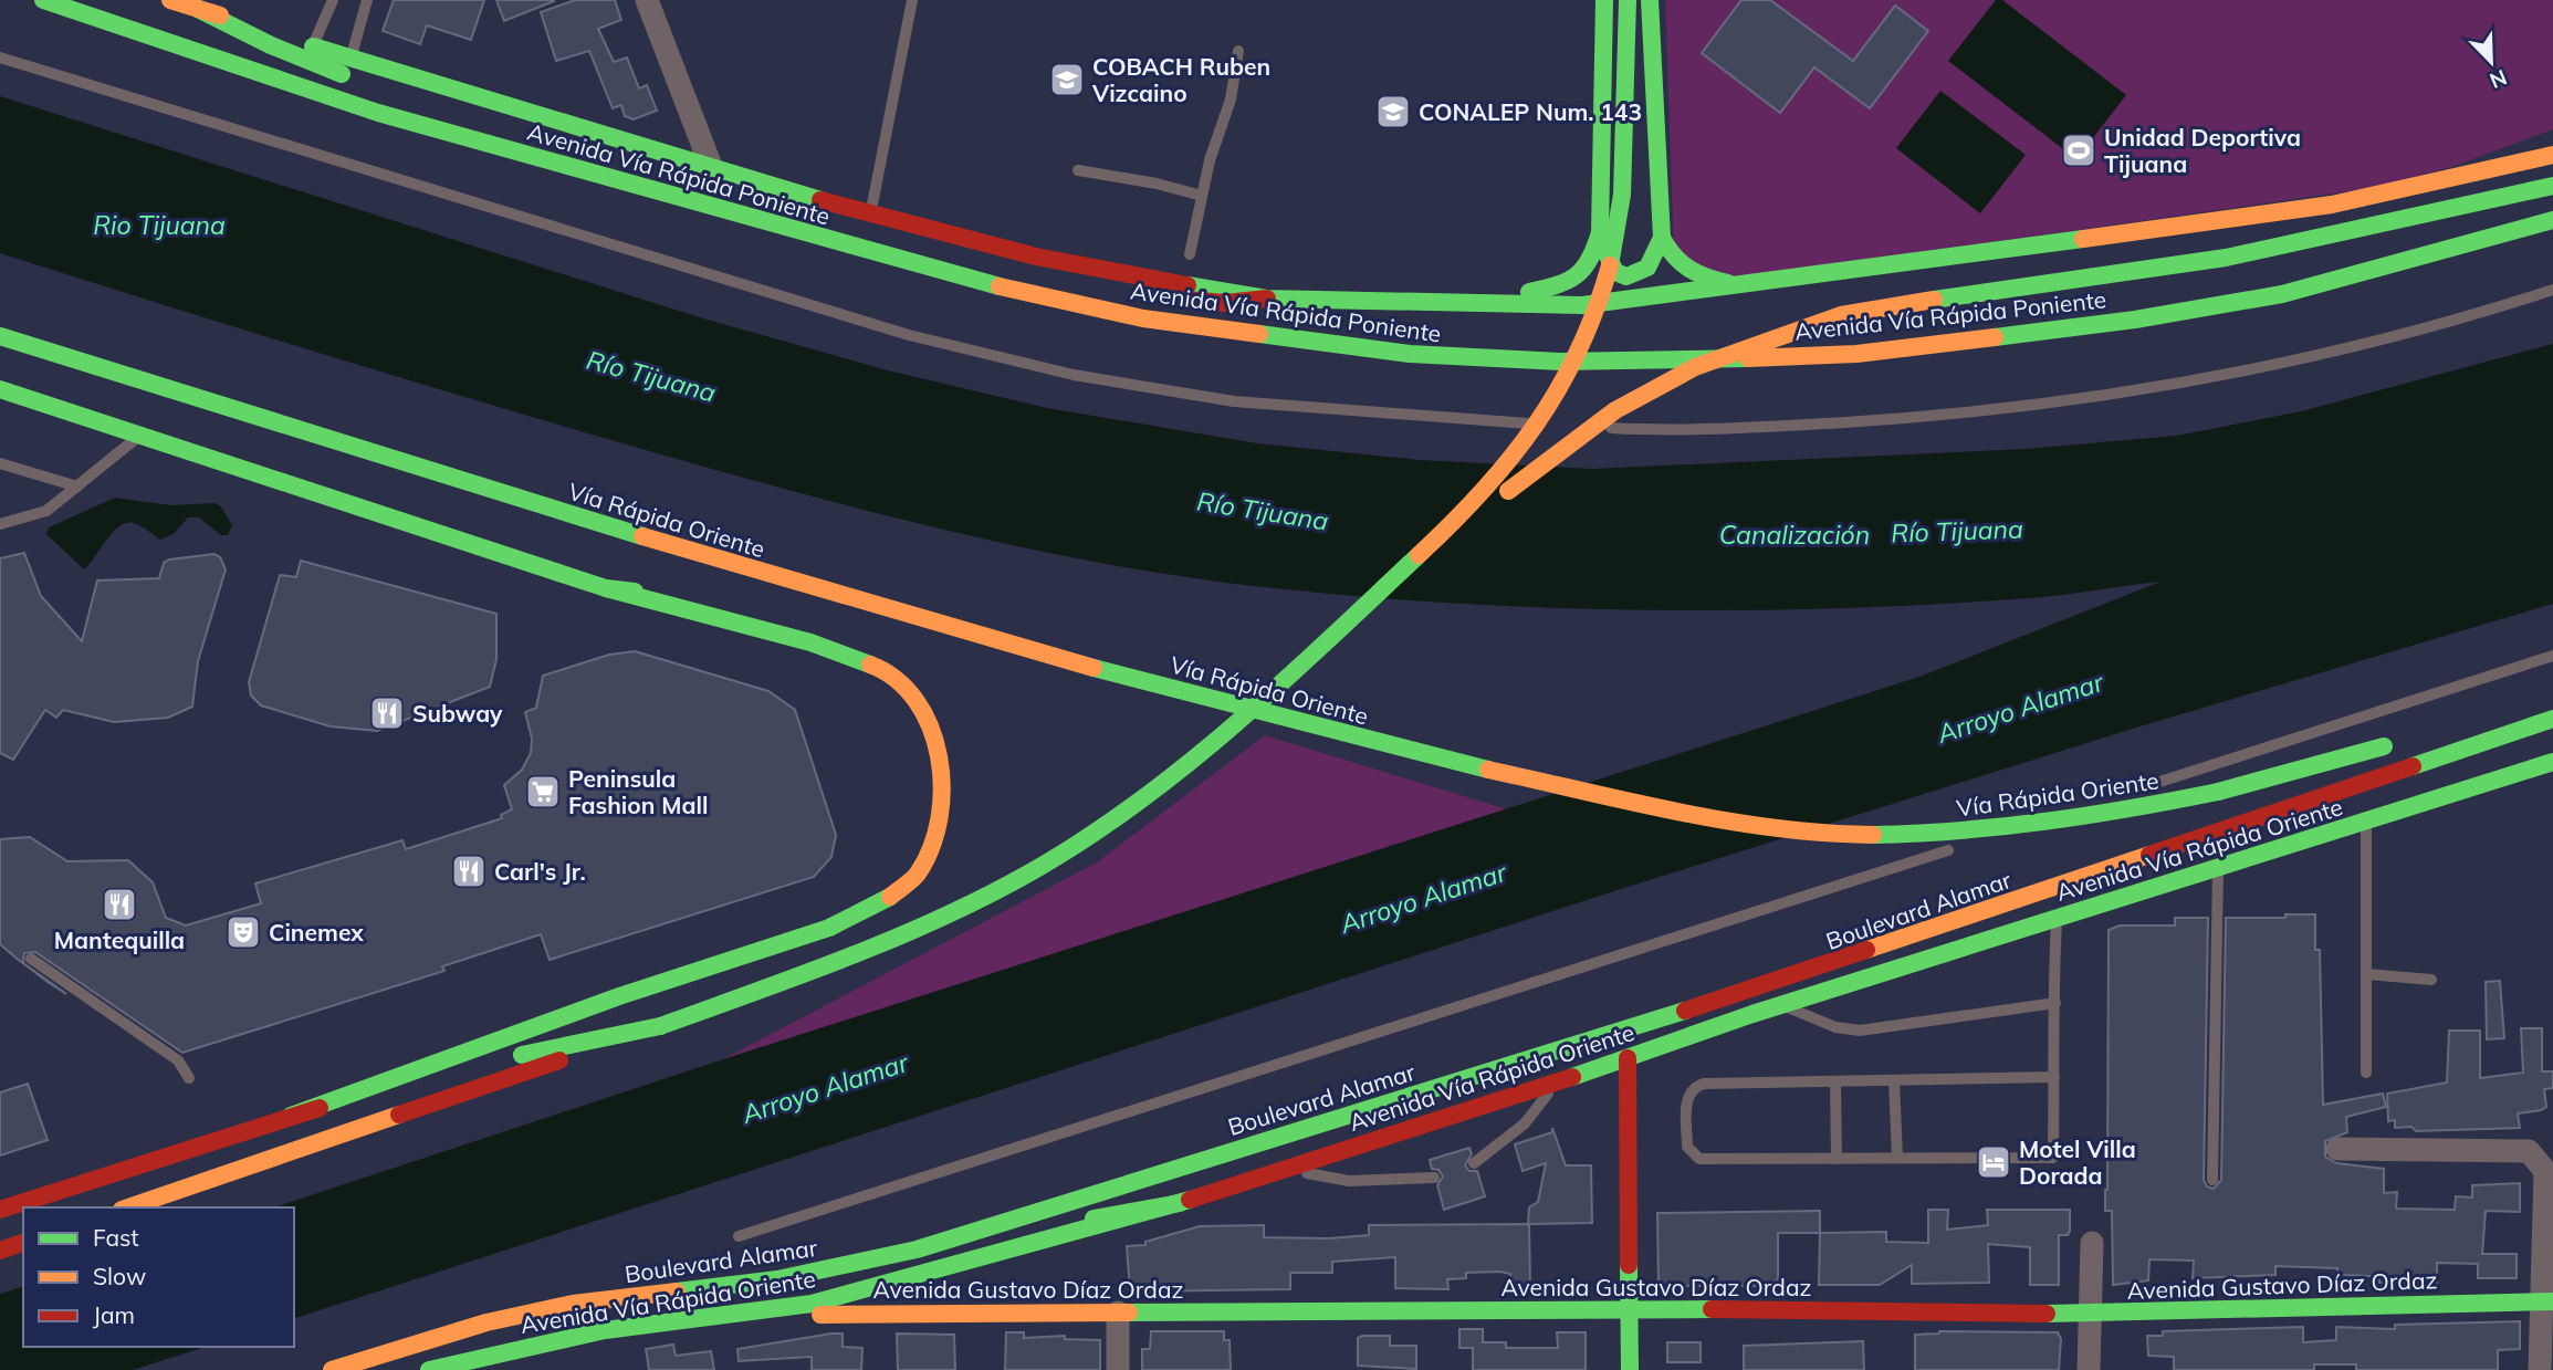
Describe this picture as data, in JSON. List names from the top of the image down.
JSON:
{
  "streets": {
    "main road": [
      "Avenida Vía Rápida Poniente",
      "Vía Rápida Oriente",
      "Avenida Vía Rápida Oriente",
      "Boulevard Alamar",
      "Avenida Gustavo Díaz Ordaz"
    ]
  },
  "crossings": [
    ["Avenida Vía Rápida Oriente", "Avenida Gustavo Díaz Ordaz"]
  ],
  "water": [
    "Rio Tijuana",
    "Río Tijuana",
    "Canalización",
    "Arroyo Alamar"
  ],
  "places": {
    "school or university": ["COBACH Ruben Vizcaino", "CONALEP Num. 143"],
    "sports": ["Unidad Deportiva Tijuana"],
    "restaurant": ["Subway", "Carl's Jr.", "Mantequilla"],
    "supermarket": ["Peninsula Fashion Mall"],
    "theatre": ["Cinemex"],
    "hotel": ["Motel Villa Dorada"]
  },
  "legend": ["Fast", "Slow", "Jam"],
  "north": "bottom right"
}
